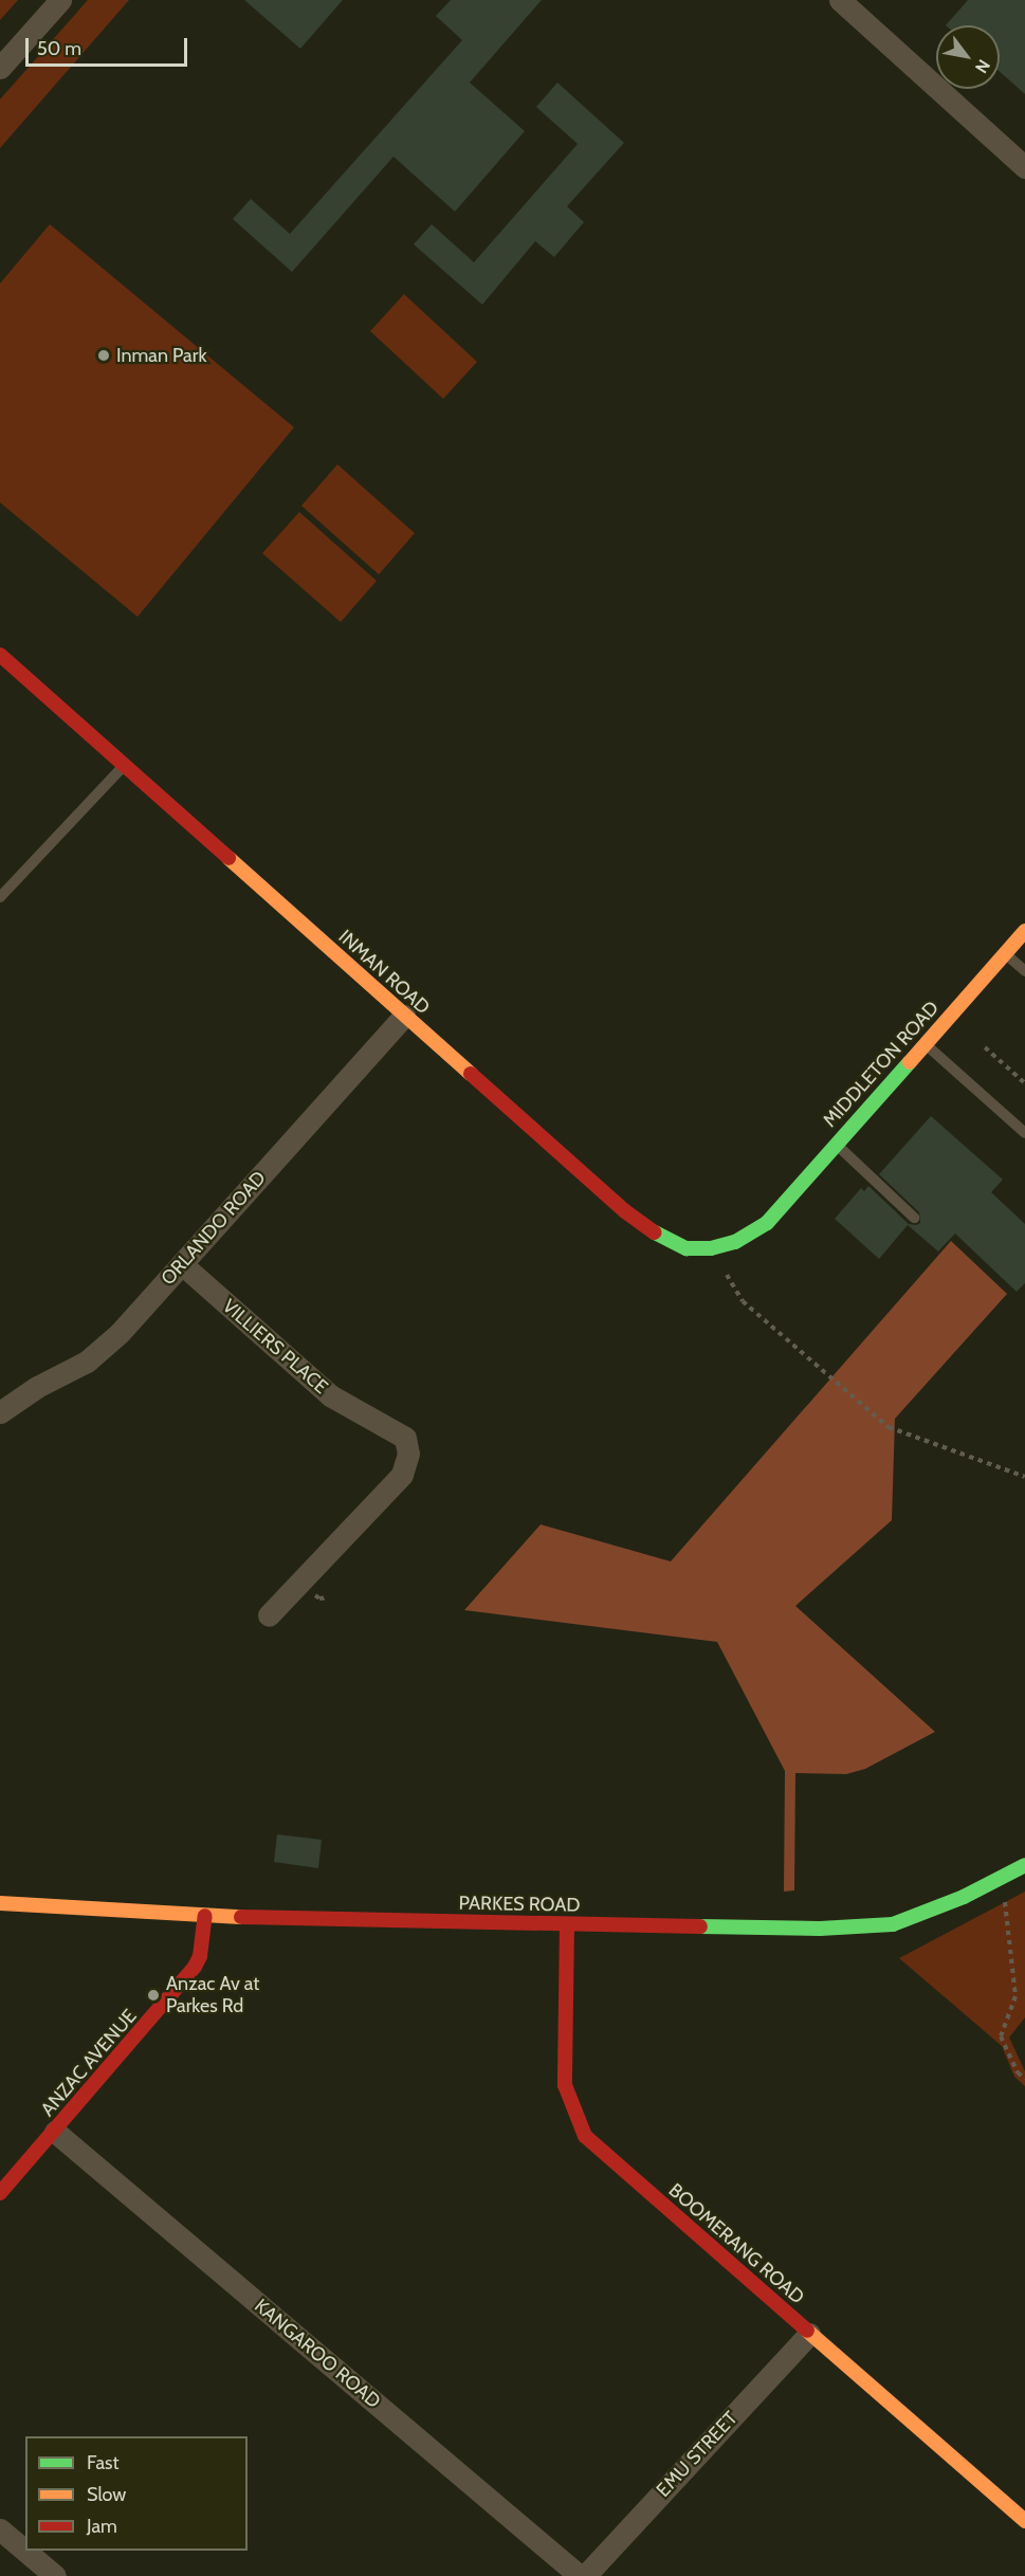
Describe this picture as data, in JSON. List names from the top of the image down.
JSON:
{
  "streets": {
    "street": [
      "INMAN ROAD",
      "MIDDLETON ROAD",
      "ORLANDO ROAD",
      "VILLIERS PLACE",
      "PARKES ROAD",
      "ANZAC AVENUE",
      "BOOMERANG ROAD",
      "KANGAROO ROAD",
      "EMU STREET"
    ]
  },
  "crossings": [
    ["INMAN ROAD", "MIDDLETON ROAD"],
    ["INMAN ROAD", "ORLANDO ROAD"],
    ["ORLANDO ROAD", "VILLIERS PLACE"],
    ["PARKES ROAD", "ANZAC AVENUE"],
    ["PARKES ROAD", "BOOMERANG ROAD"],
    ["ANZAC AVENUE", "KANGAROO ROAD"],
    ["BOOMERANG ROAD", "EMU STREET"]
  ],
  "places": ["Inman Park", "Anzac Av at Parkes Rd"],
  "legend": ["Fast", "Slow", "Jam"],
  "scale_bar": "50 m",
  "north": "bottom right"
}
